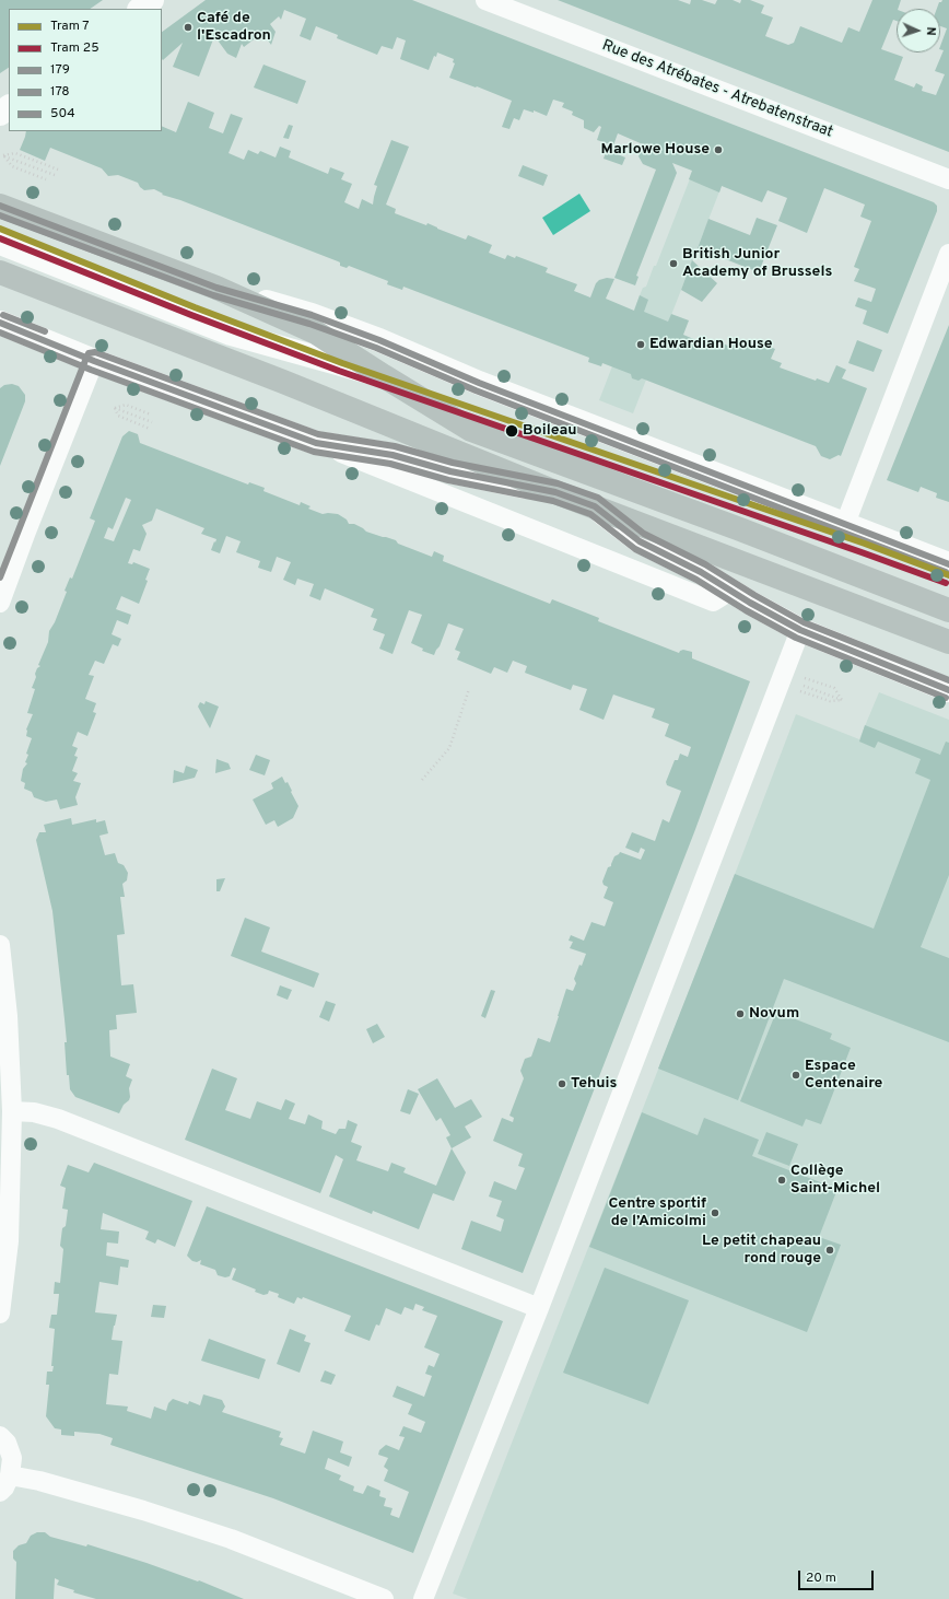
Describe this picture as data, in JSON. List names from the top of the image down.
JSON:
{
  "streets": {
    "street": ["Rue des Atrébates - Atrebatenstraat"]
  },
  "places": [
    "Café de l'Escadron",
    "Marlowe House",
    "British Junior Academy of Brussels",
    "Edwardian House",
    "Boileau",
    "Novum",
    "Espace Centenaire",
    "Tehuis",
    "Collège Saint-Michel",
    "Centre sportif de l’Amicolmi",
    "Le petit chapeau rond rouge"
  ],
  "lines": [
    "transit line 179",
    "transit line 178",
    "tram line 7",
    "tram line 25",
    "transit line 504"
  ],
  "legend": [
    "Tram 7",
    "Tram 25",
    "179",
    "178",
    "504"
  ],
  "scale_bar": "20 m",
  "north": "right"
}
